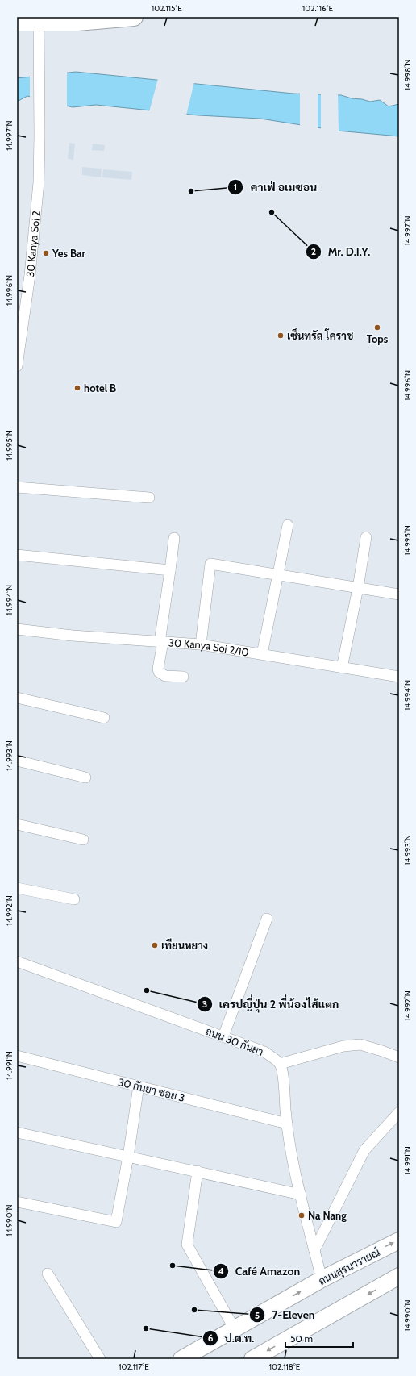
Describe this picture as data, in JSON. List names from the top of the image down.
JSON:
{
  "streets": {
    "main road": ["ถนนสุรนารายณ์"],
    "street": [
      "30 Kanya Soi 2",
      "30 Kanya Soi 2/10",
      "ถนน 30 กันยา",
      "30 กันยา ซอย 3"
    ]
  },
  "places": [
    "คาเฟ่ อเมซอน",
    "Mr. D.I.Y.",
    "Yes Bar",
    "Tops",
    "เซ็นทรัล โคราช",
    "hotel B",
    "เทียนหยาง",
    "เครปญี่ปุ่น 2 พี่น้องไส้แตก",
    "Na Nang",
    "Café Amazon",
    "7-Eleven",
    "ป.ต.ท."
  ],
  "scale_bar": "50 m",
  "coordinates": [
    "102.115°E",
    "102.116°E",
    "14.998°N",
    "14.997°N",
    "14.996°N",
    "14.995°N",
    "14.994°N",
    "14.993°N",
    "14.992°N",
    "14.991°N",
    "14.990°N",
    "102.117°E",
    "102.118°E"
  ]
}
